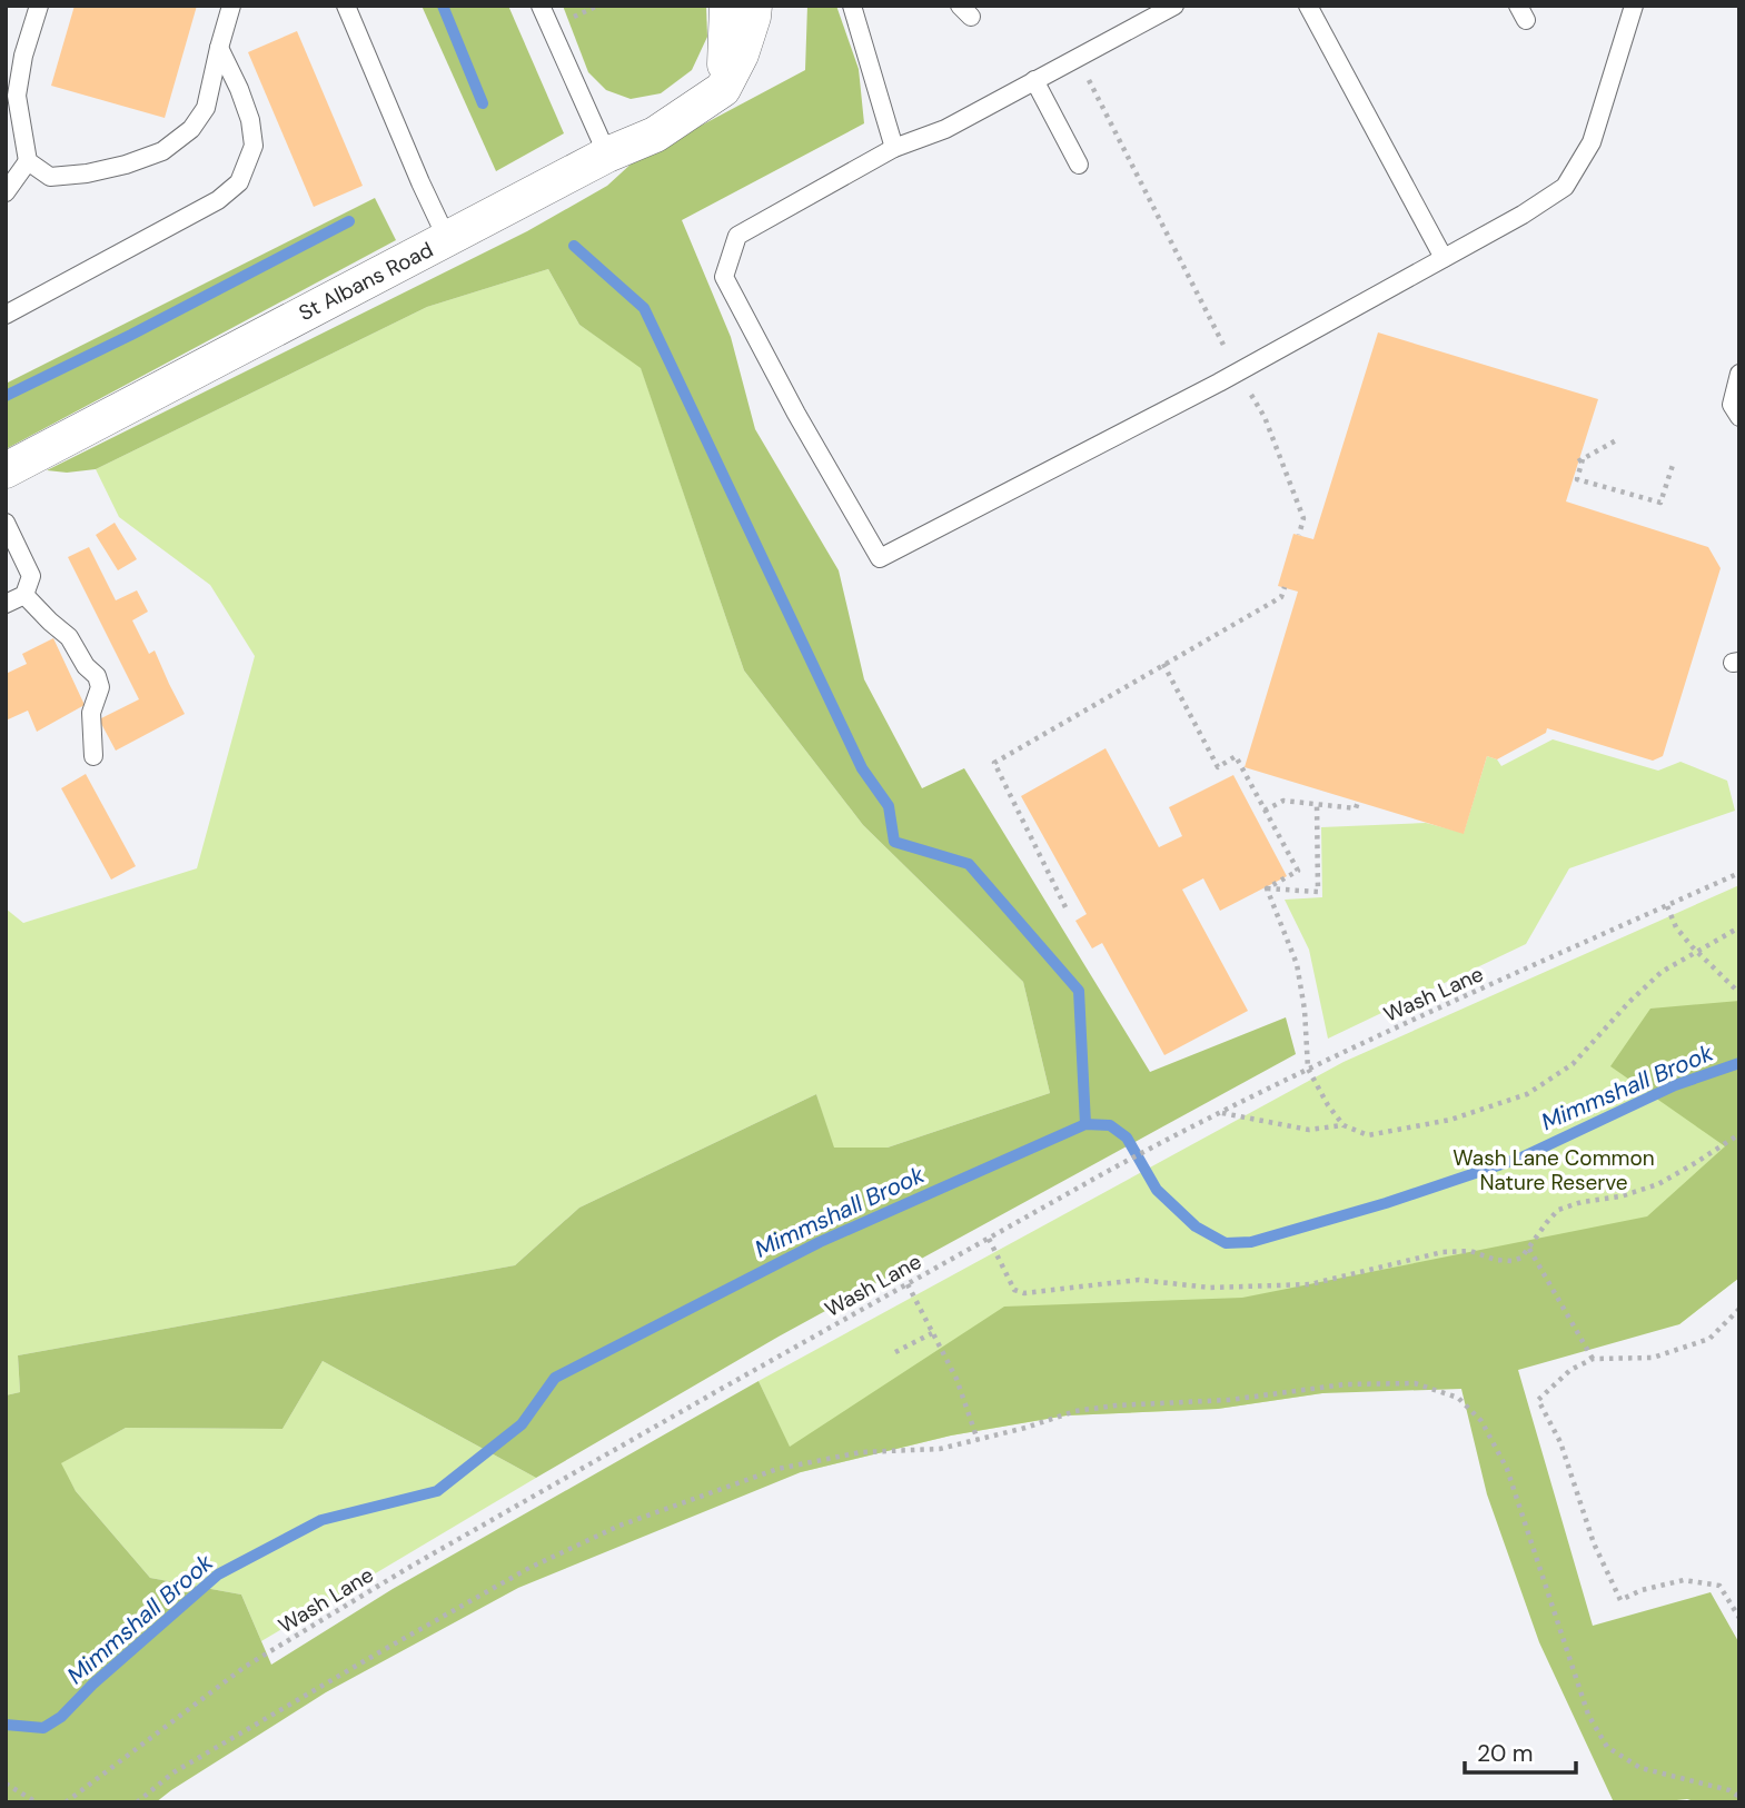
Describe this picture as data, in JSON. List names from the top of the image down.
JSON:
{
  "streets": {
    "street": ["St Albans Road"],
    "path": ["Wash Lane"]
  },
  "water": ["Mimmshall Brook"],
  "parks": ["Wash Lane Common Nature Reserve"],
  "scale_bar": "20 m"
}
